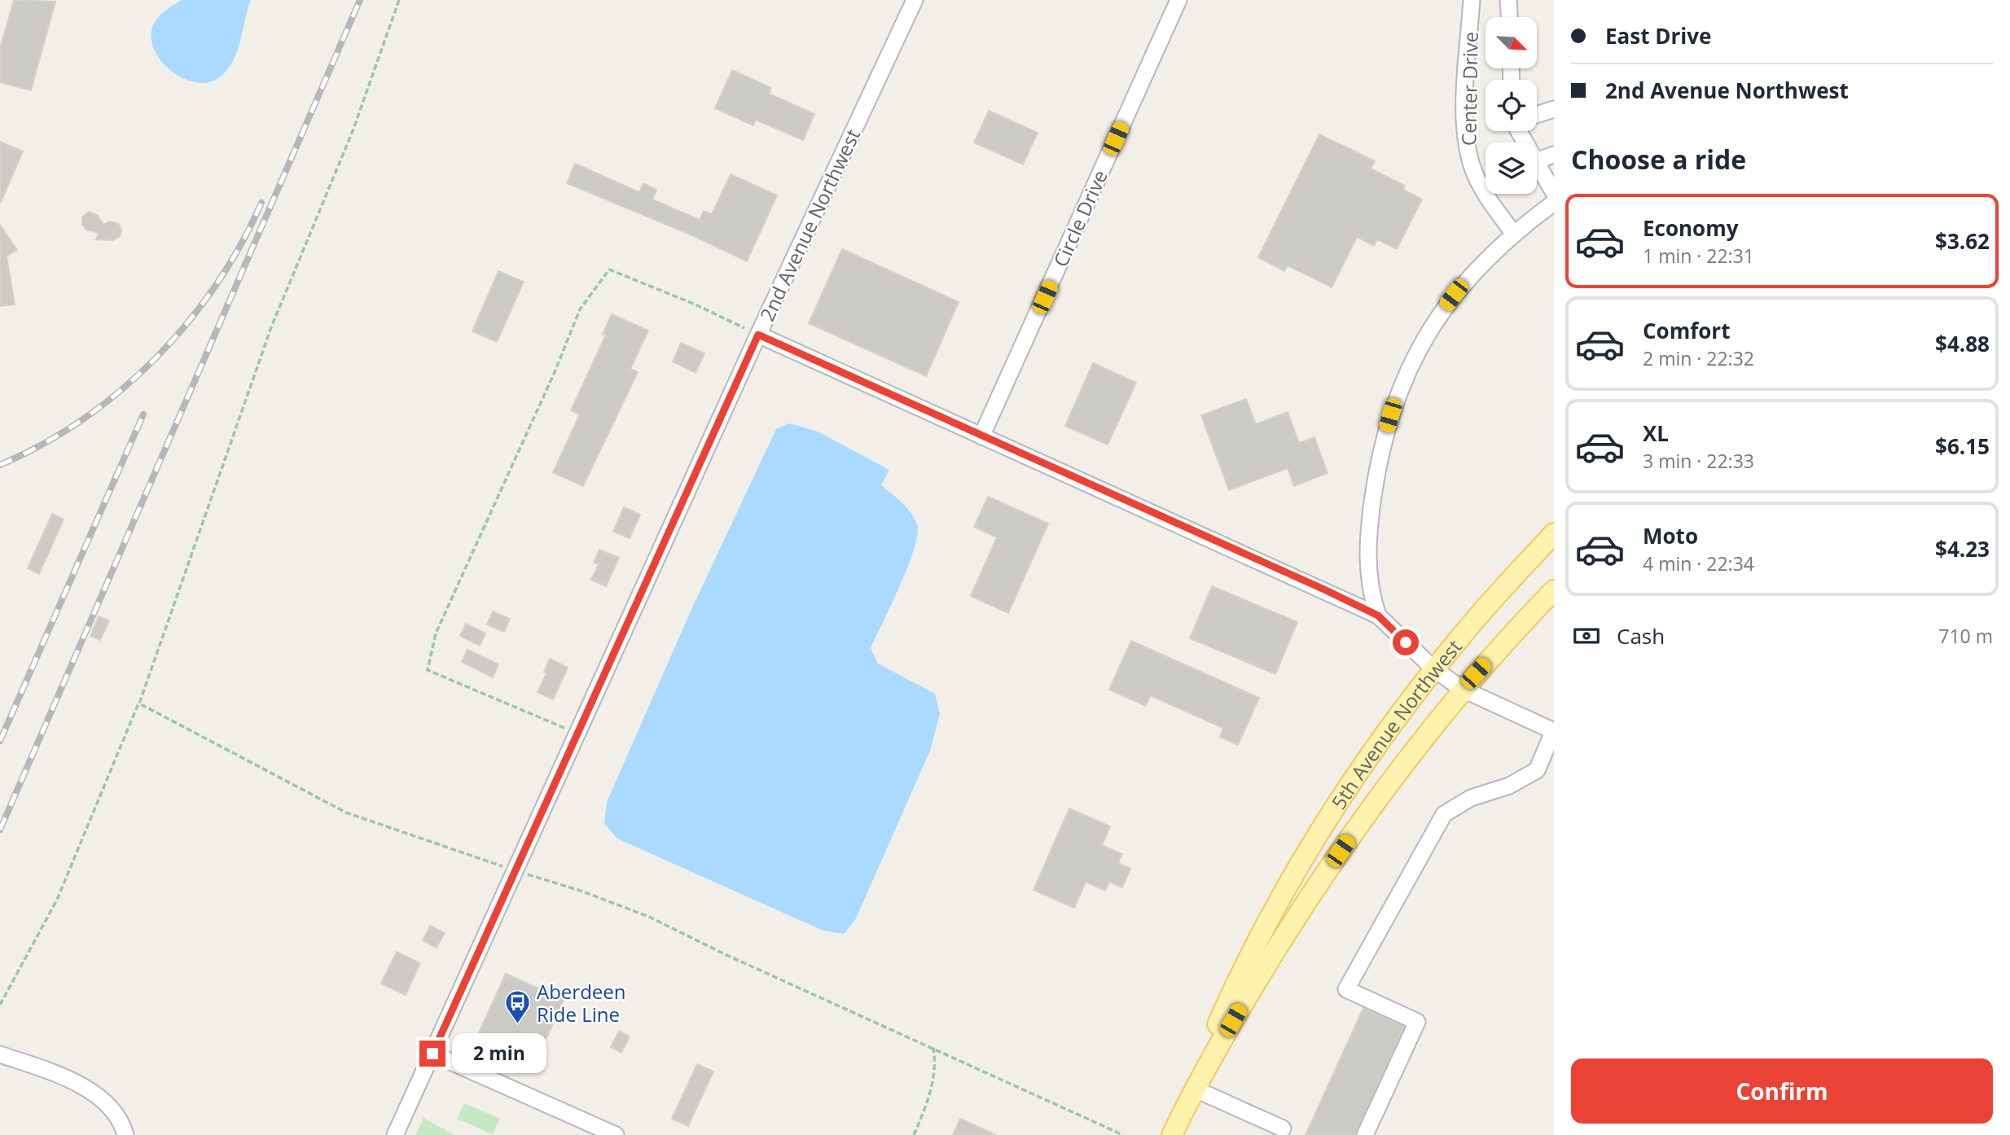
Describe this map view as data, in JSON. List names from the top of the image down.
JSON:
{
  "streets": {
    "main road": ["5th Avenue Northwest"],
    "street": ["Center Drive", "Circle Drive", "2nd Avenue Northwest"]
  },
  "places": {
    "bus stop": ["Aberdeen Ride Line"]
  },
  "north": "bottom right",
  "page": {
    "banner": ["East Drive", "2nd Avenue Northwest"],
    "heading": "Choose a ride",
    "list": [
      {
        "name": "Economy",
        "note": "1 min · 22:31",
        "value": "$3.62"
      },
      {
        "name": "Comfort",
        "note": "2 min · 22:32",
        "value": "$4.88"
      },
      {
        "name": "XL",
        "note": "3 min · 22:33",
        "value": "$6.15"
      },
      {
        "name": "Moto",
        "note": "4 min · 22:34",
        "value": "$4.23"
      }
    ],
    "pay": ["Cash", "710 m"],
    "bubble": "2 min",
    "buttons": "Confirm"
  }
}
